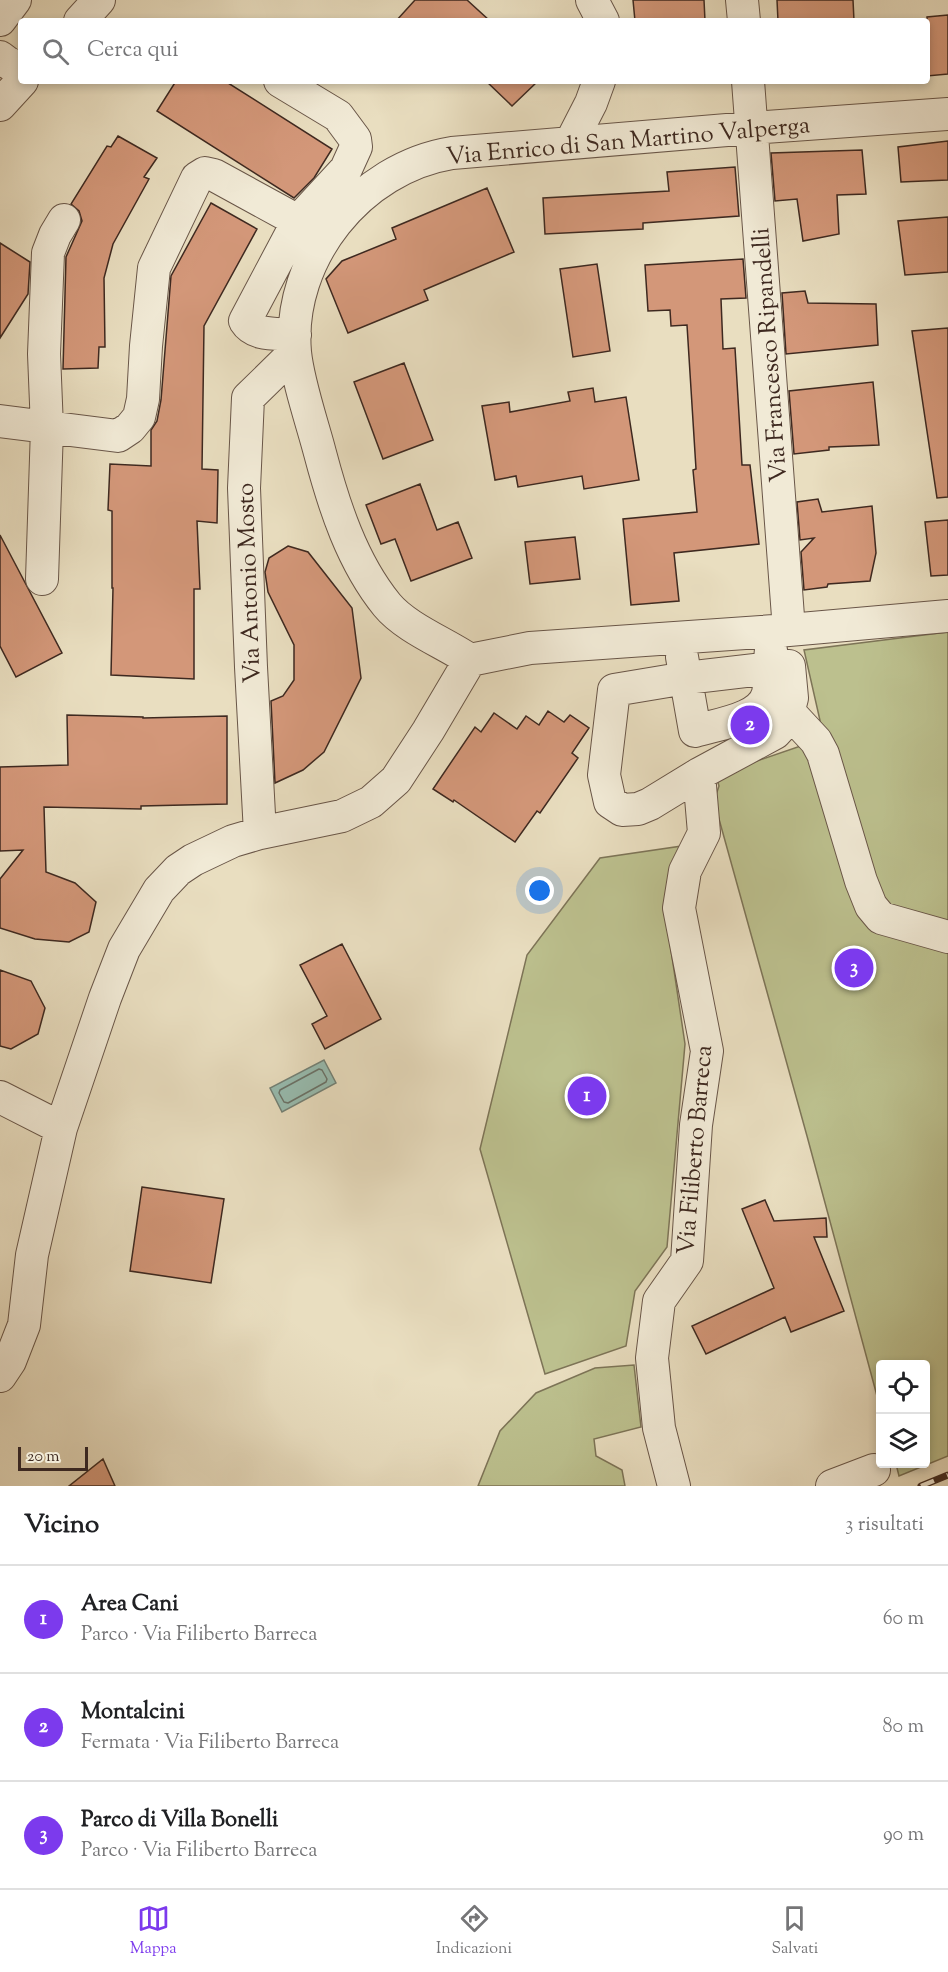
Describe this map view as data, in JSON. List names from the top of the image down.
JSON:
{
  "streets": {
    "street": [
      "Via Enrico di San Martino Valperga",
      "Via Francesco Ripandelli",
      "Via Antonio Mosto",
      "Via Filiberto Barreca"
    ]
  },
  "crossings": [
    ["Via Enrico di San Martino Valperga", "Via Francesco Ripandelli"],
    ["Via Enrico di San Martino Valperga", "Via Antonio Mosto"]
  ],
  "scale_bar": "20 m",
  "page": {
    "search": "Cerca qui",
    "pins": ["2", "3", "1"],
    "scale": "20 m",
    "heading": ["Vicino", "3 risultati"],
    "list": [
      {
        "mark": "1",
        "name": "Area Cani",
        "note": "Parco · Via Filiberto Barreca",
        "value": "60 m"
      },
      {
        "mark": "2",
        "name": "Montalcini",
        "note": "Fermata · Via Filiberto Barreca",
        "value": "80 m"
      },
      {
        "mark": "3",
        "name": "Parco di Villa Bonelli",
        "note": "Parco · Via Filiberto Barreca",
        "value": "90 m"
      }
    ],
    "nav": ["Mappa", "Indicazioni", "Salvati"]
  }
}
